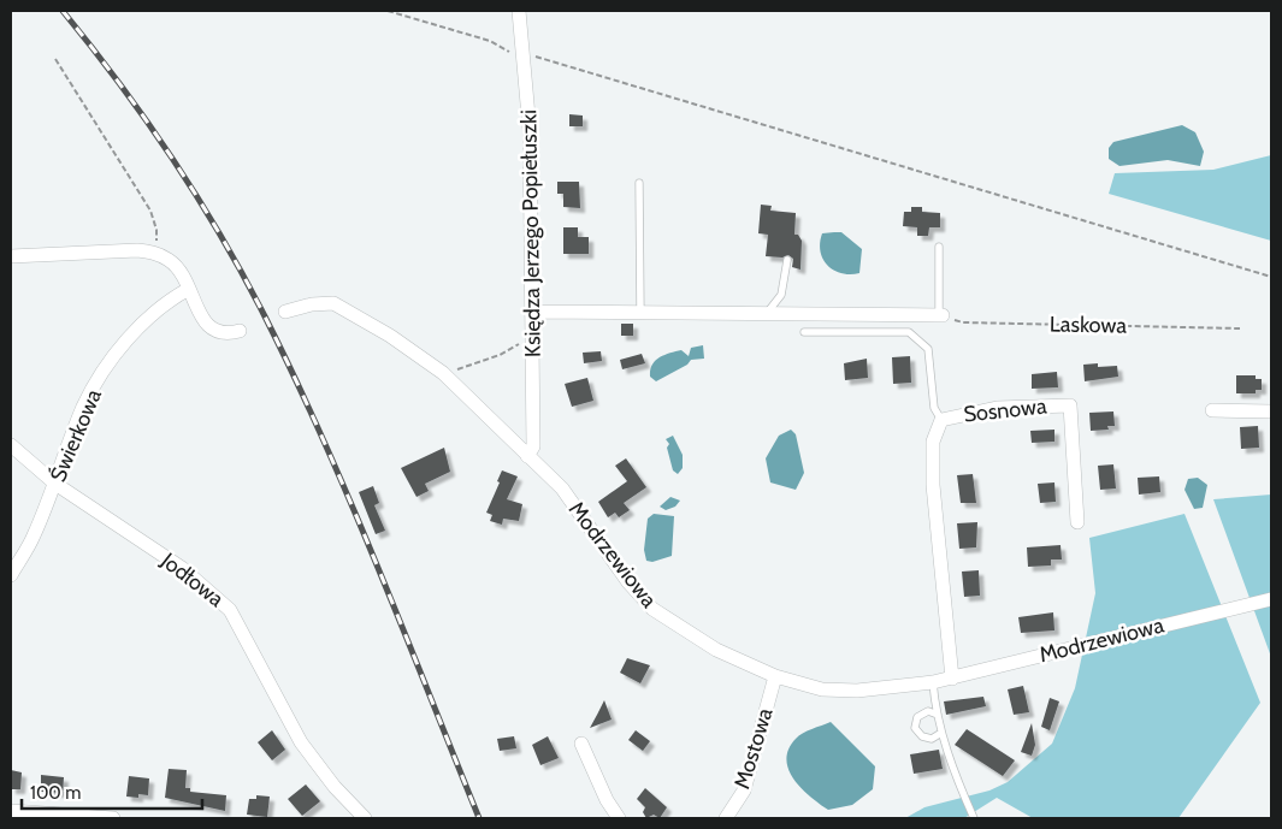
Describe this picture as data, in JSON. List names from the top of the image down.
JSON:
{
  "streets": {
    "street": [
      "Księdza Jerzego Popiełuszki",
      "Sosnowa",
      "Świerkowa",
      "Modrzewiowa",
      "Jodłowa",
      "Mostowa"
    ],
    "path": ["Laskowa"]
  },
  "crossings": [
    ["Księdza Jerzego Popiełuszki", "Modrzewiowa"],
    ["Sosnowa", "Modrzewiowa"],
    ["Świerkowa", "Jodłowa"],
    ["Modrzewiowa", "Mostowa"]
  ],
  "scale_bar": "100 m"
}
